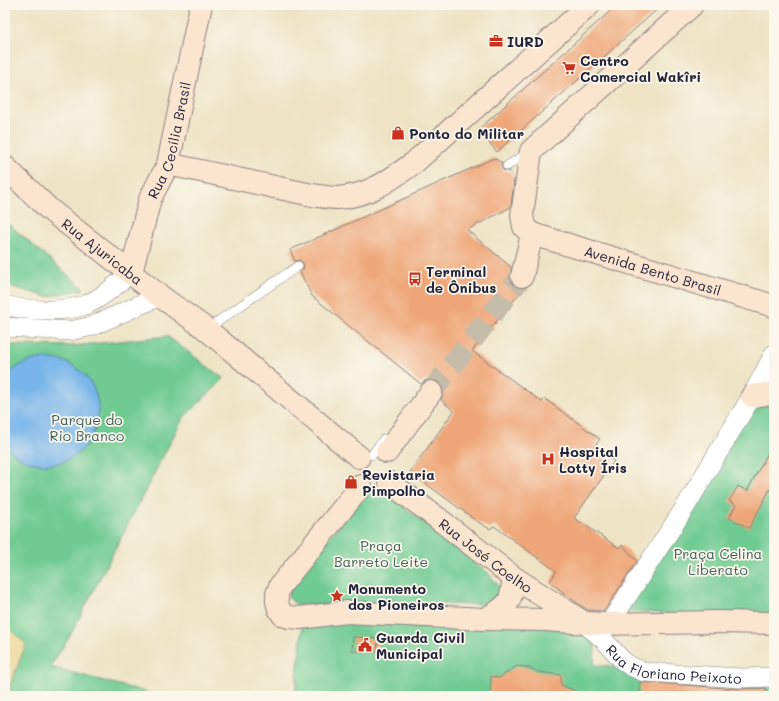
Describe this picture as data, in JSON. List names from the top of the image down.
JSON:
{
  "streets": {
    "street": [
      "Rua Cecília Brasil",
      "Rua Ajuricaba",
      "Avenida Bento Brasil",
      "Rua José Coelho",
      "Rua Floriano Peixoto"
    ]
  },
  "crossings": [
    ["Rua Cecília Brasil", "Rua Ajuricaba"],
    ["Rua José Coelho", "Rua Floriano Peixoto"]
  ],
  "parks": ["Parque do Rio Branco", "Praça Barreto Leite", "Praça Celina Liberato"],
  "places": {
    "office": ["IURD"],
    "supermarket": ["Centro Comercial Wakîri"],
    "shop": ["Ponto do Militar", "Revistaria Pimpolho"],
    "bus stop": ["Terminal de Ônibus"],
    "hospital": ["Hospital Lotty Íris"],
    "place": ["Monumento dos Pioneiros"],
    "public building": ["Guarda Civil Municipal"]
  }
}
